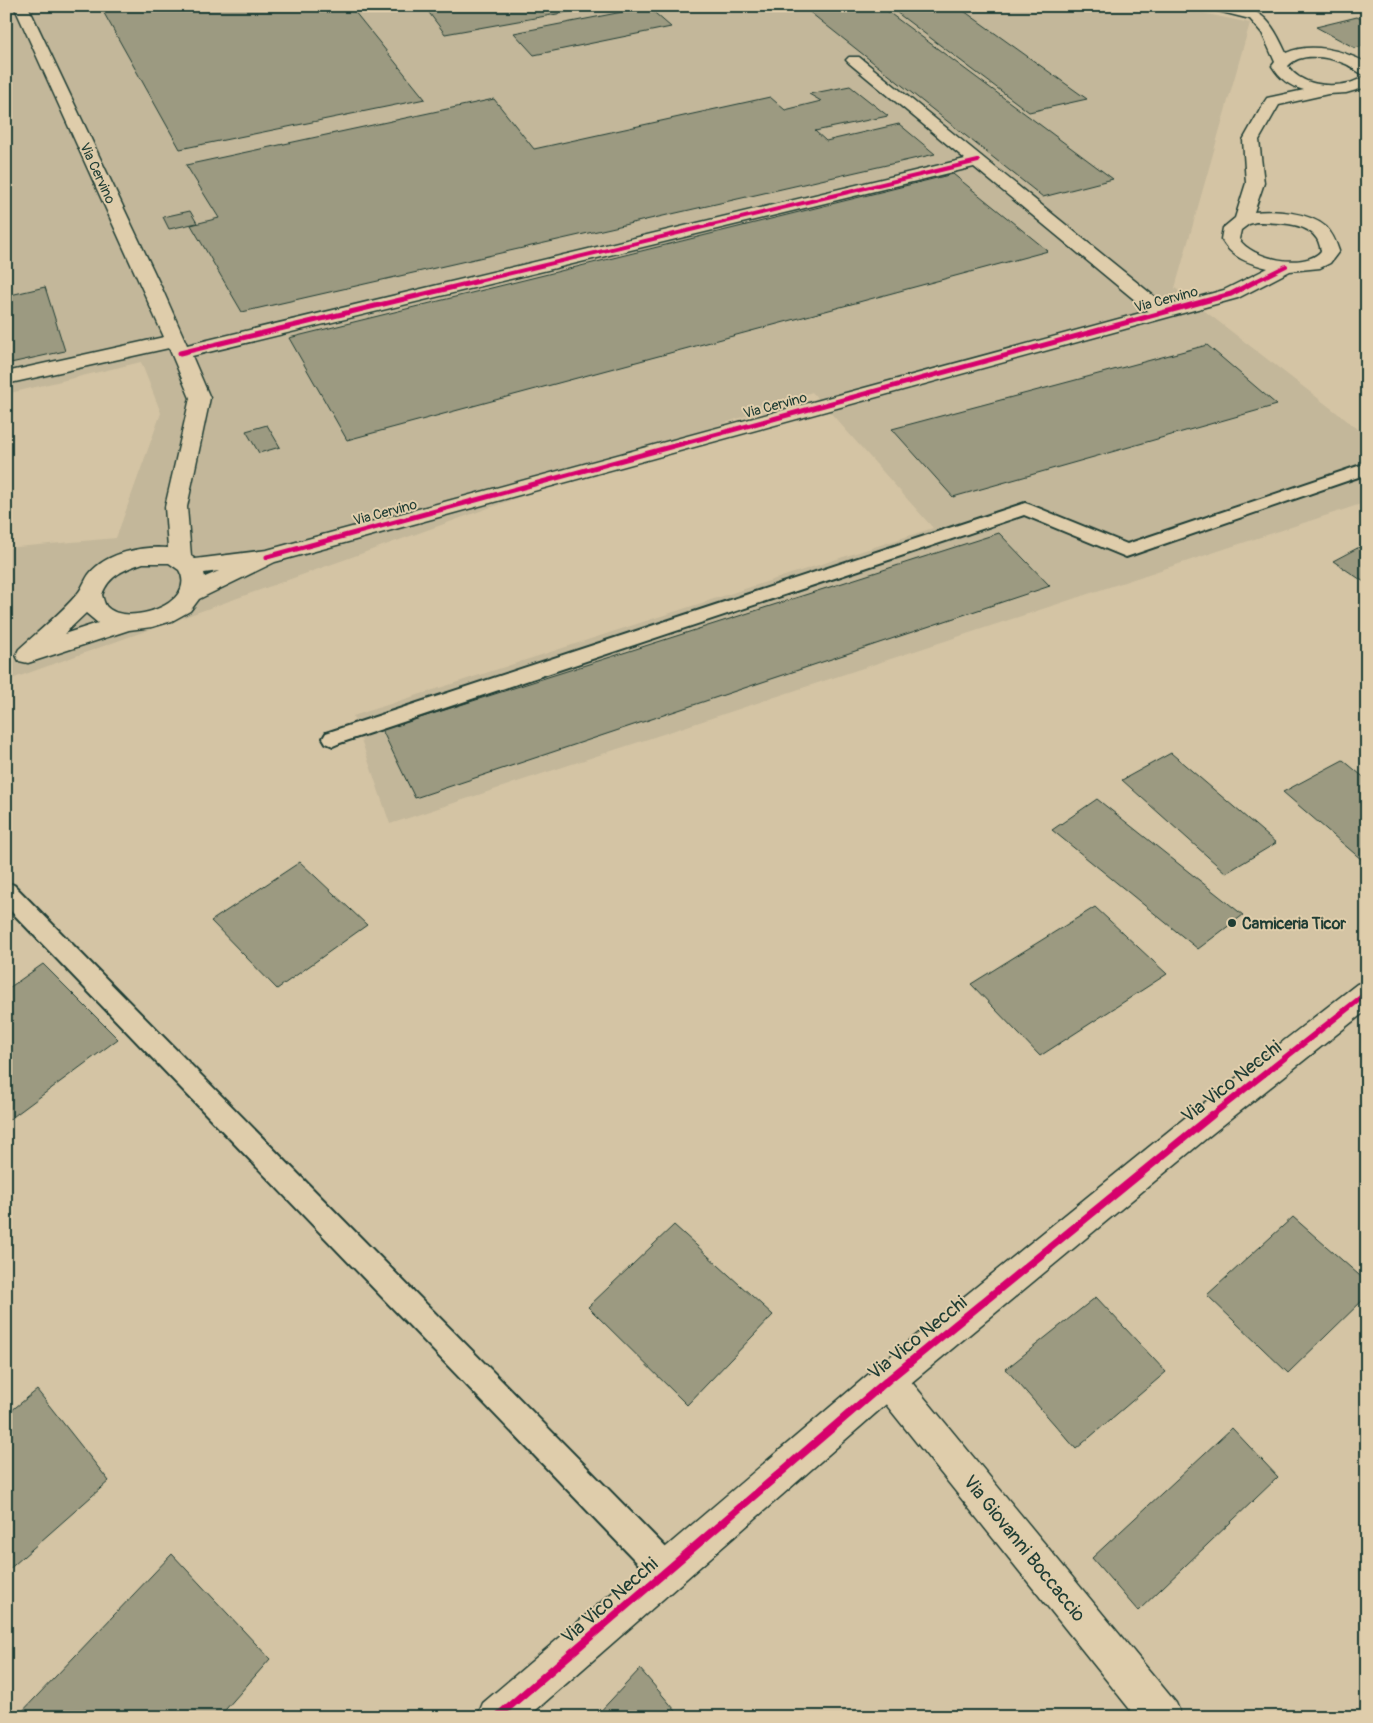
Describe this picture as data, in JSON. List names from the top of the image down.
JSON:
{
  "streets": {
    "street": ["Via Cervino", "Via Vico Necchi", "Via Giovanni Boccaccio"]
  },
  "crossings": [
    ["Via Vico Necchi", "Via Giovanni Boccaccio"]
  ],
  "places": ["Camiceria Ticor"]
}
